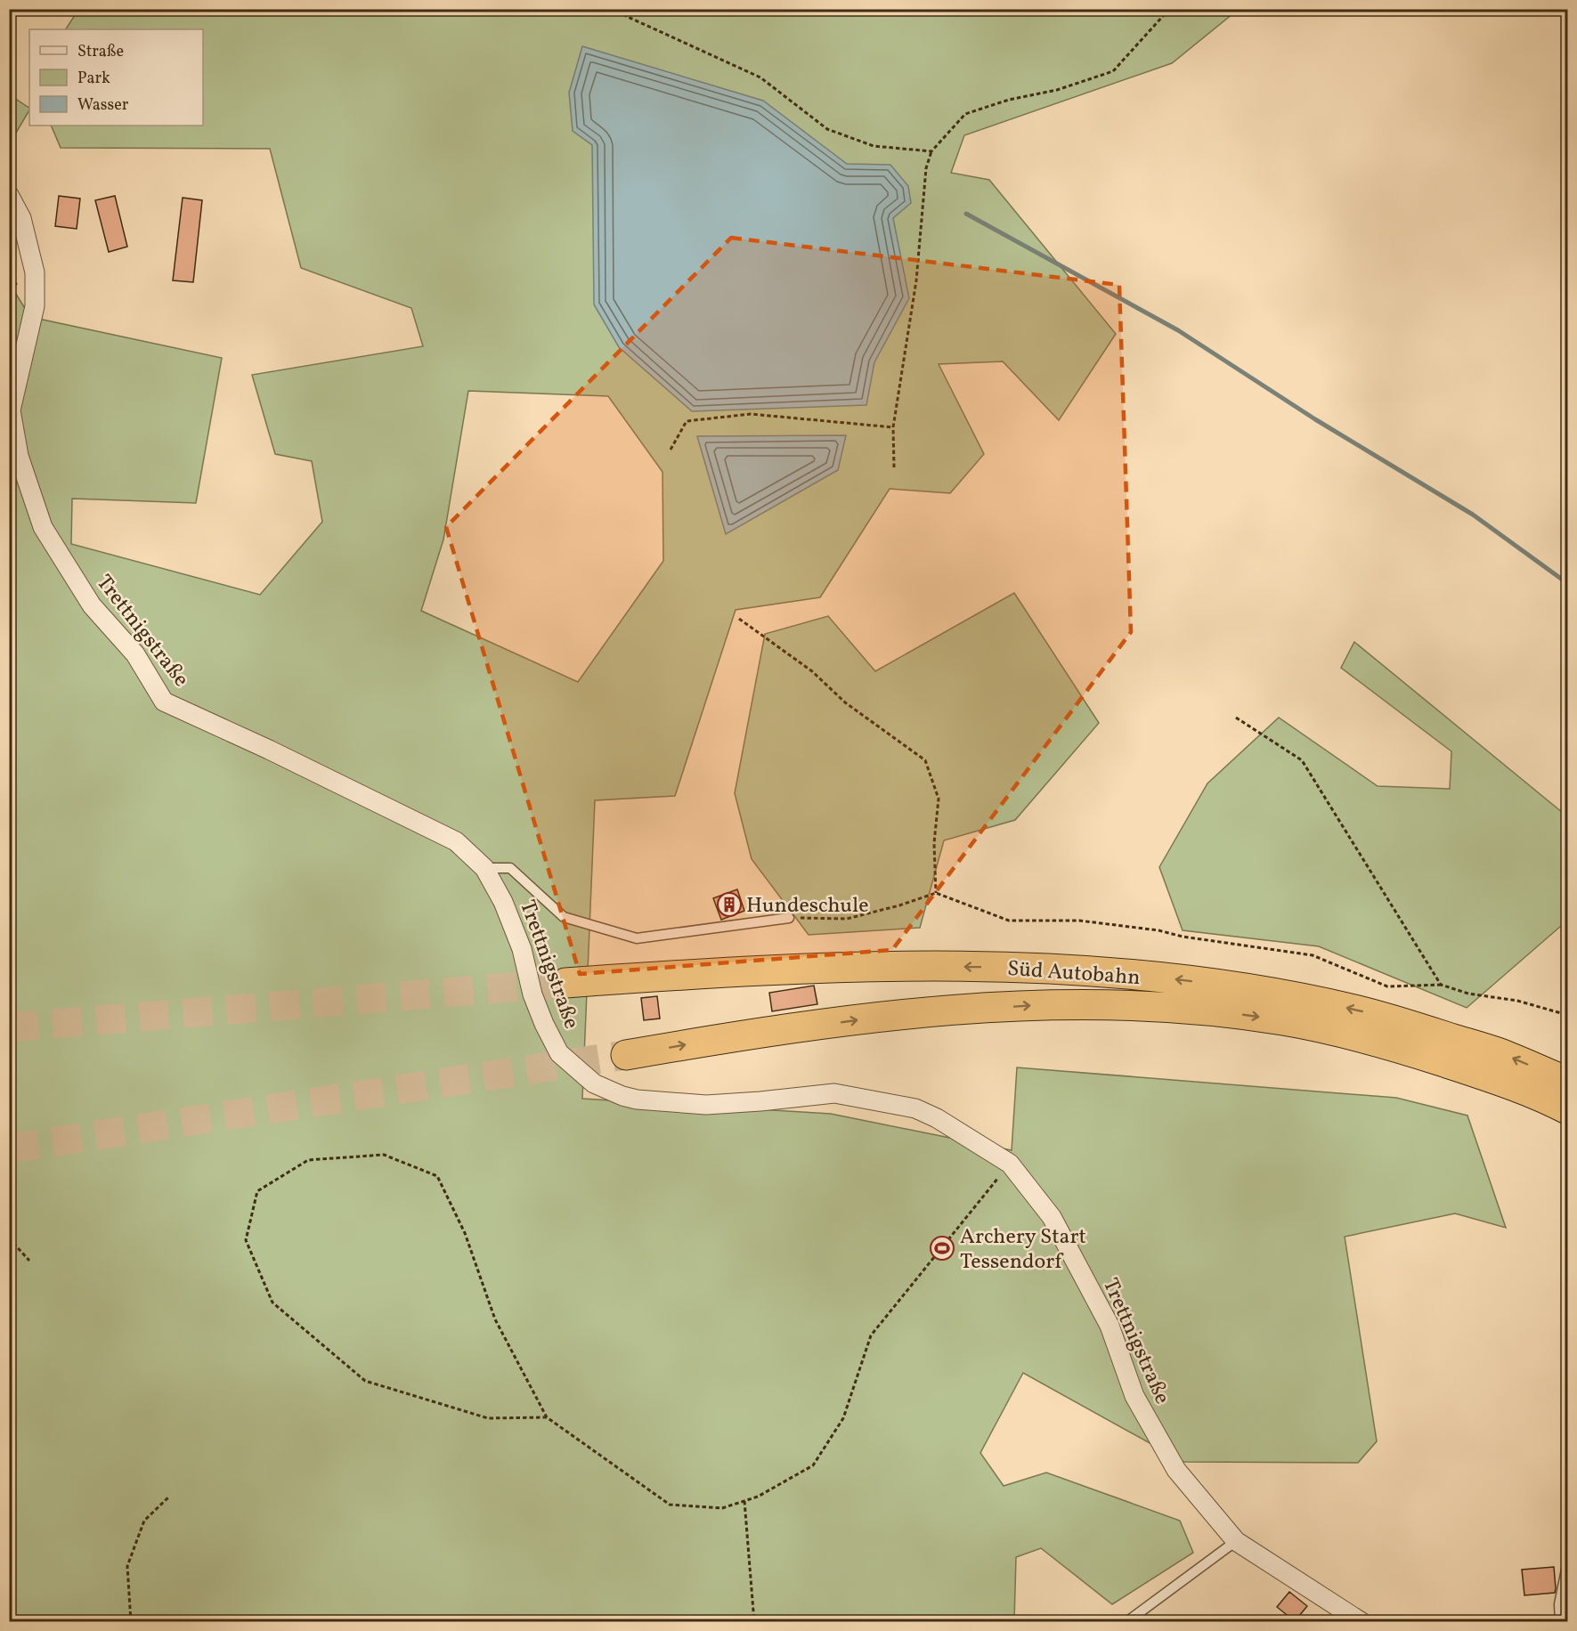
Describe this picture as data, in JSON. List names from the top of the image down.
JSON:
{
  "streets": {
    "highway": ["Süd Autobahn"],
    "street": ["Trettnigstraße"]
  },
  "places": {
    "building": ["Hundeschule"],
    "sports": ["Archery Start Tessendorf"]
  },
  "legend": ["Straße", "Park", "Wasser"]
}
